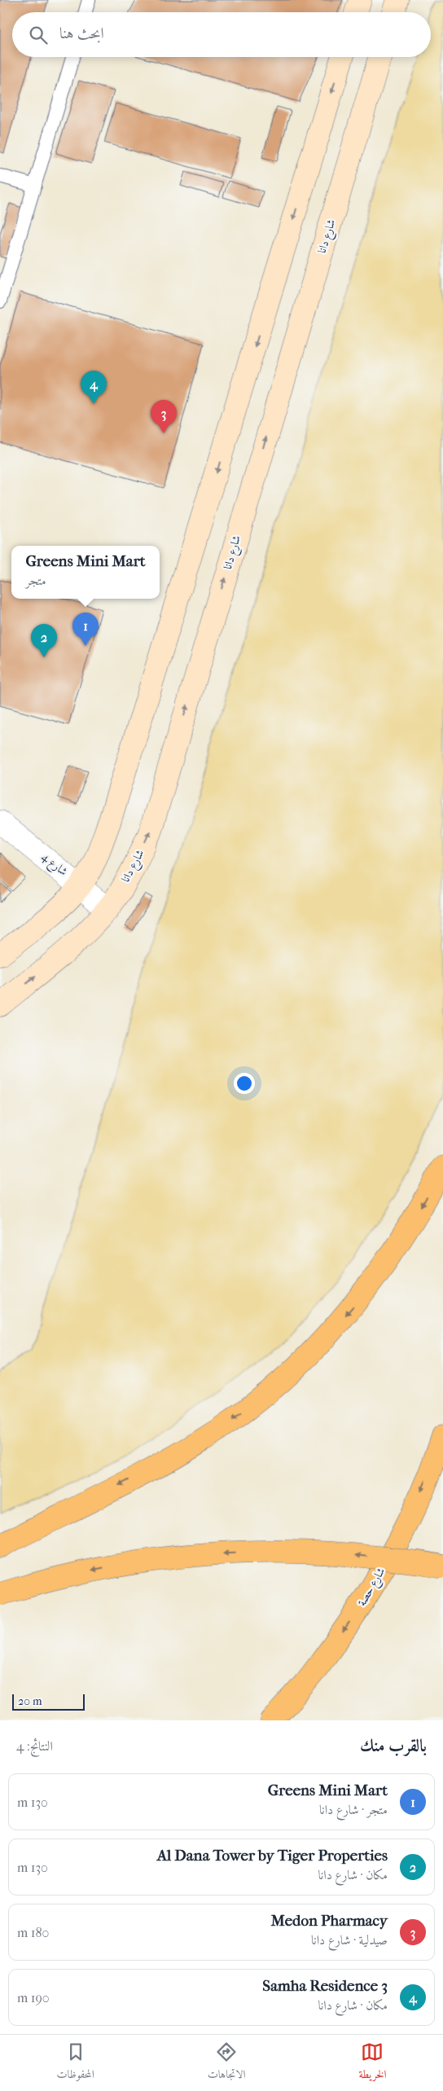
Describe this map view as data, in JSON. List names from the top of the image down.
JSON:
{
  "streets": {
    "main road": ["شارع حصة"],
    "street": ["شارع دانا", "شارع 4"]
  },
  "crossings": [
    ["شارع دانا", "شارع 4"]
  ],
  "one_way": ["شارع حصة"],
  "scale_bar": "20 m",
  "page": {
    "search": "ابحث هنا",
    "pins": [
      "4",
      "3",
      "1",
      "2"
    ],
    "popup": ["Greens Mini Mart", "متجر"],
    "scale": "20 m",
    "heading": ["بالقرب منك", "النتائج: 4"],
    "list": [
      {
        "mark": "1",
        "name": "Greens Mini Mart",
        "note": "متجر · شارع دانا",
        "value": "130 m"
      },
      {
        "mark": "2",
        "name": "Al Dana Tower by Tiger Properties",
        "note": "مكان · شارع دانا",
        "value": "130 m"
      },
      {
        "mark": "3",
        "name": "Medon Pharmacy",
        "note": "صيدلية · شارع دانا",
        "value": "180 m"
      },
      {
        "mark": "4",
        "name": "Samha Residence 3",
        "note": "مكان · شارع دانا",
        "value": "190 m"
      }
    ],
    "nav": ["الخريطة", "الاتجاهات", "المحفوظات"]
  }
}
